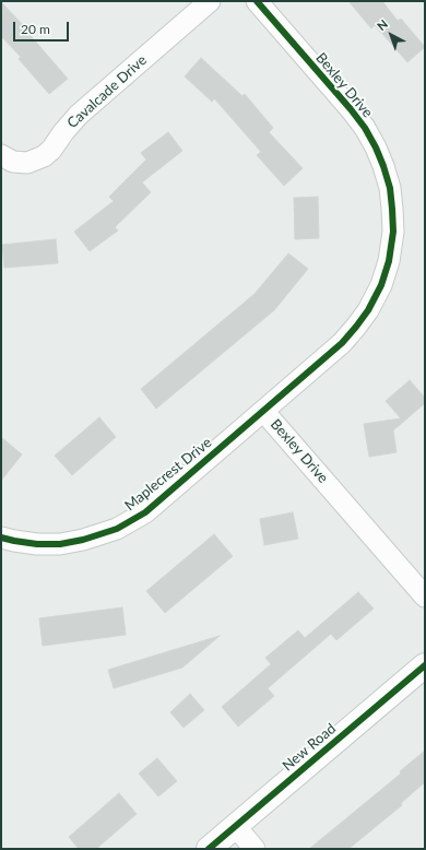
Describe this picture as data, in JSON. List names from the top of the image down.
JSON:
{
  "streets": {
    "street": [
      "Bexley Drive",
      "Cavalcade Drive",
      "Maplecrest Drive",
      "New Road"
    ]
  },
  "crossings": [
    ["Bexley Drive", "Maplecrest Drive"]
  ],
  "scale_bar": "20 m",
  "north": "top left"
}
